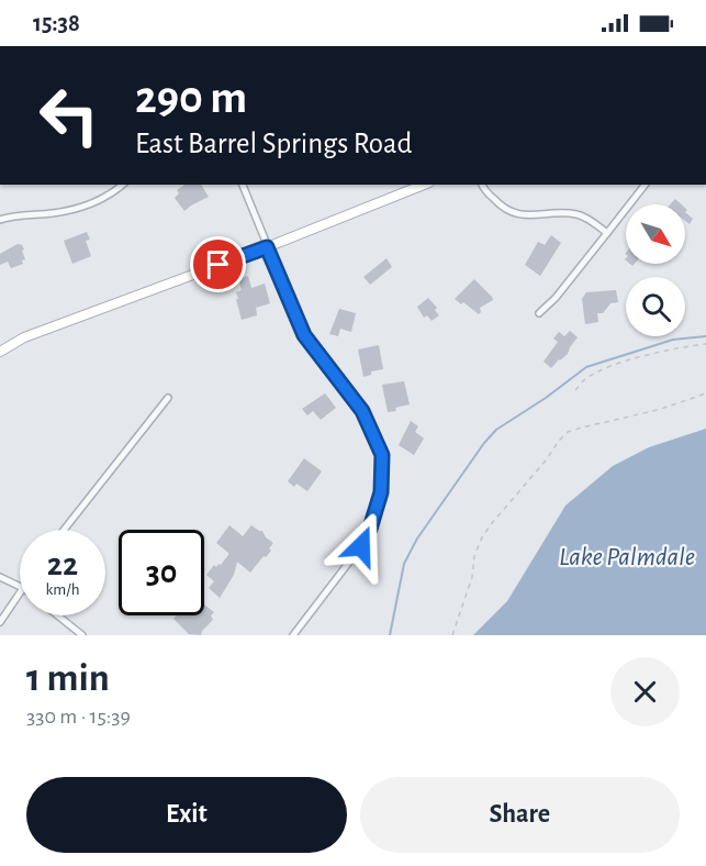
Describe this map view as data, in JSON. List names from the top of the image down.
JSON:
{
  "water": ["Lake Palmdale"],
  "north": "bottom right",
  "page": {
    "status": "15:38",
    "turn": ["290 m", "East Barrel Springs Road"],
    "speed": "22 km/h",
    "limit": "30",
    "heading": ["1 min", "330 m · 15:39"],
    "buttons": ["Exit", "Share"]
  }
}
